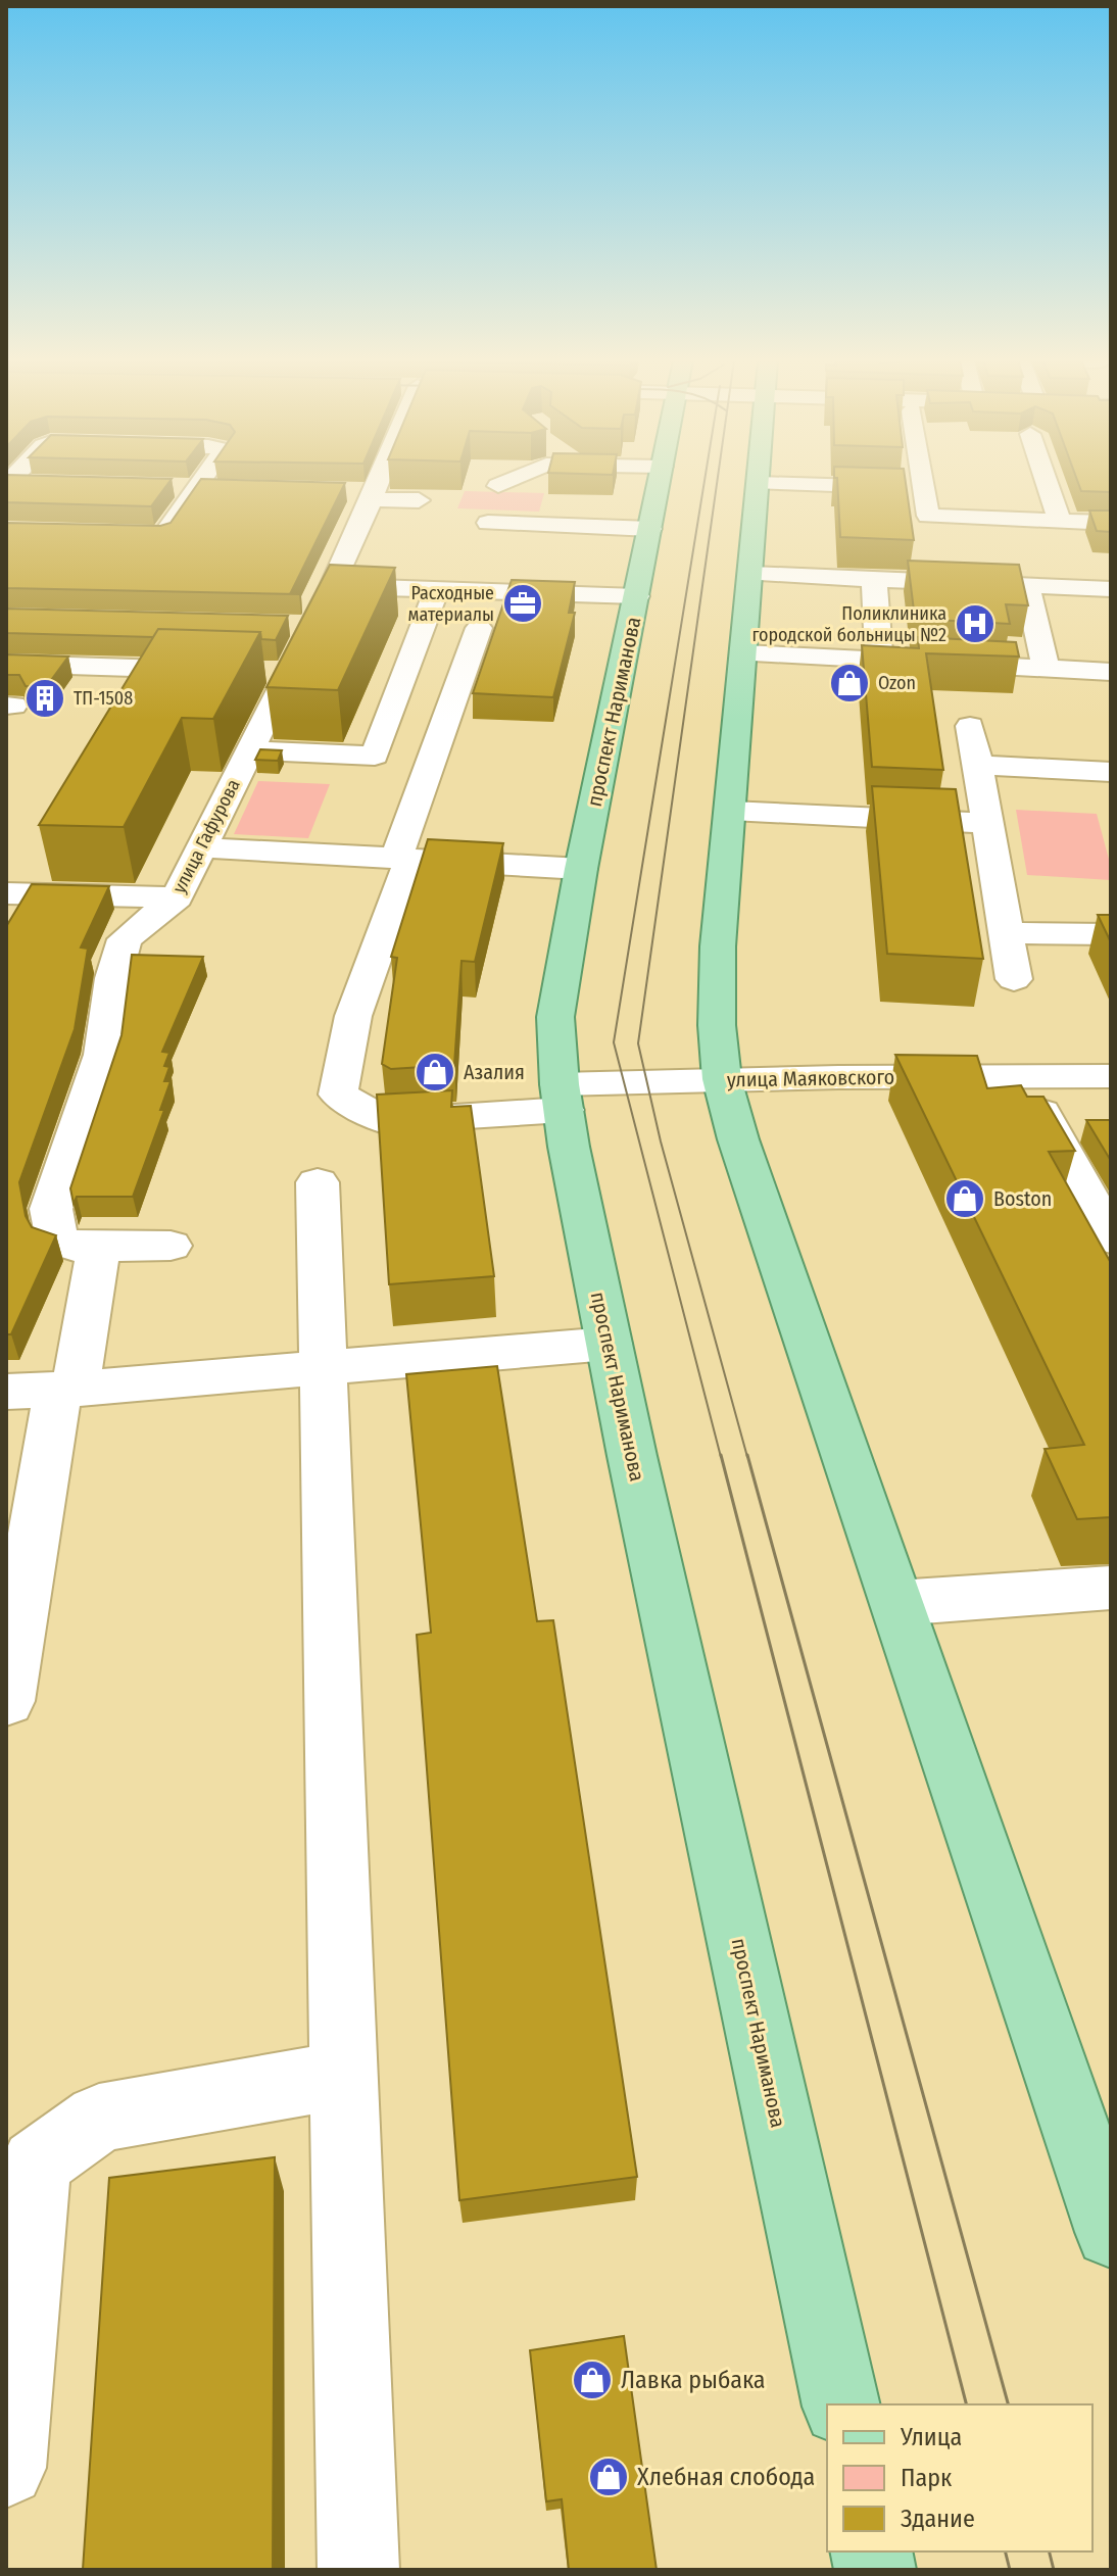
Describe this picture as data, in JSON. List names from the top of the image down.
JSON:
{
  "streets": {
    "main road": ["проспект Нариманова"],
    "street": ["улица Гафурова", "улица Маяковского"]
  },
  "crossings": [
    ["проспект Нариманова", "улица Маяковского"]
  ],
  "places": {
    "office": ["Расходные материалы"],
    "hospital": ["Поликлиника городской больницы №2"],
    "shop": [
      "Ozon",
      "Азалия",
      "Boston",
      "Лавка рыбака",
      "Хлебная слобода"
    ],
    "building": ["ТП-1508"]
  },
  "legend": ["Улица", "Парк", "Здание"]
}
